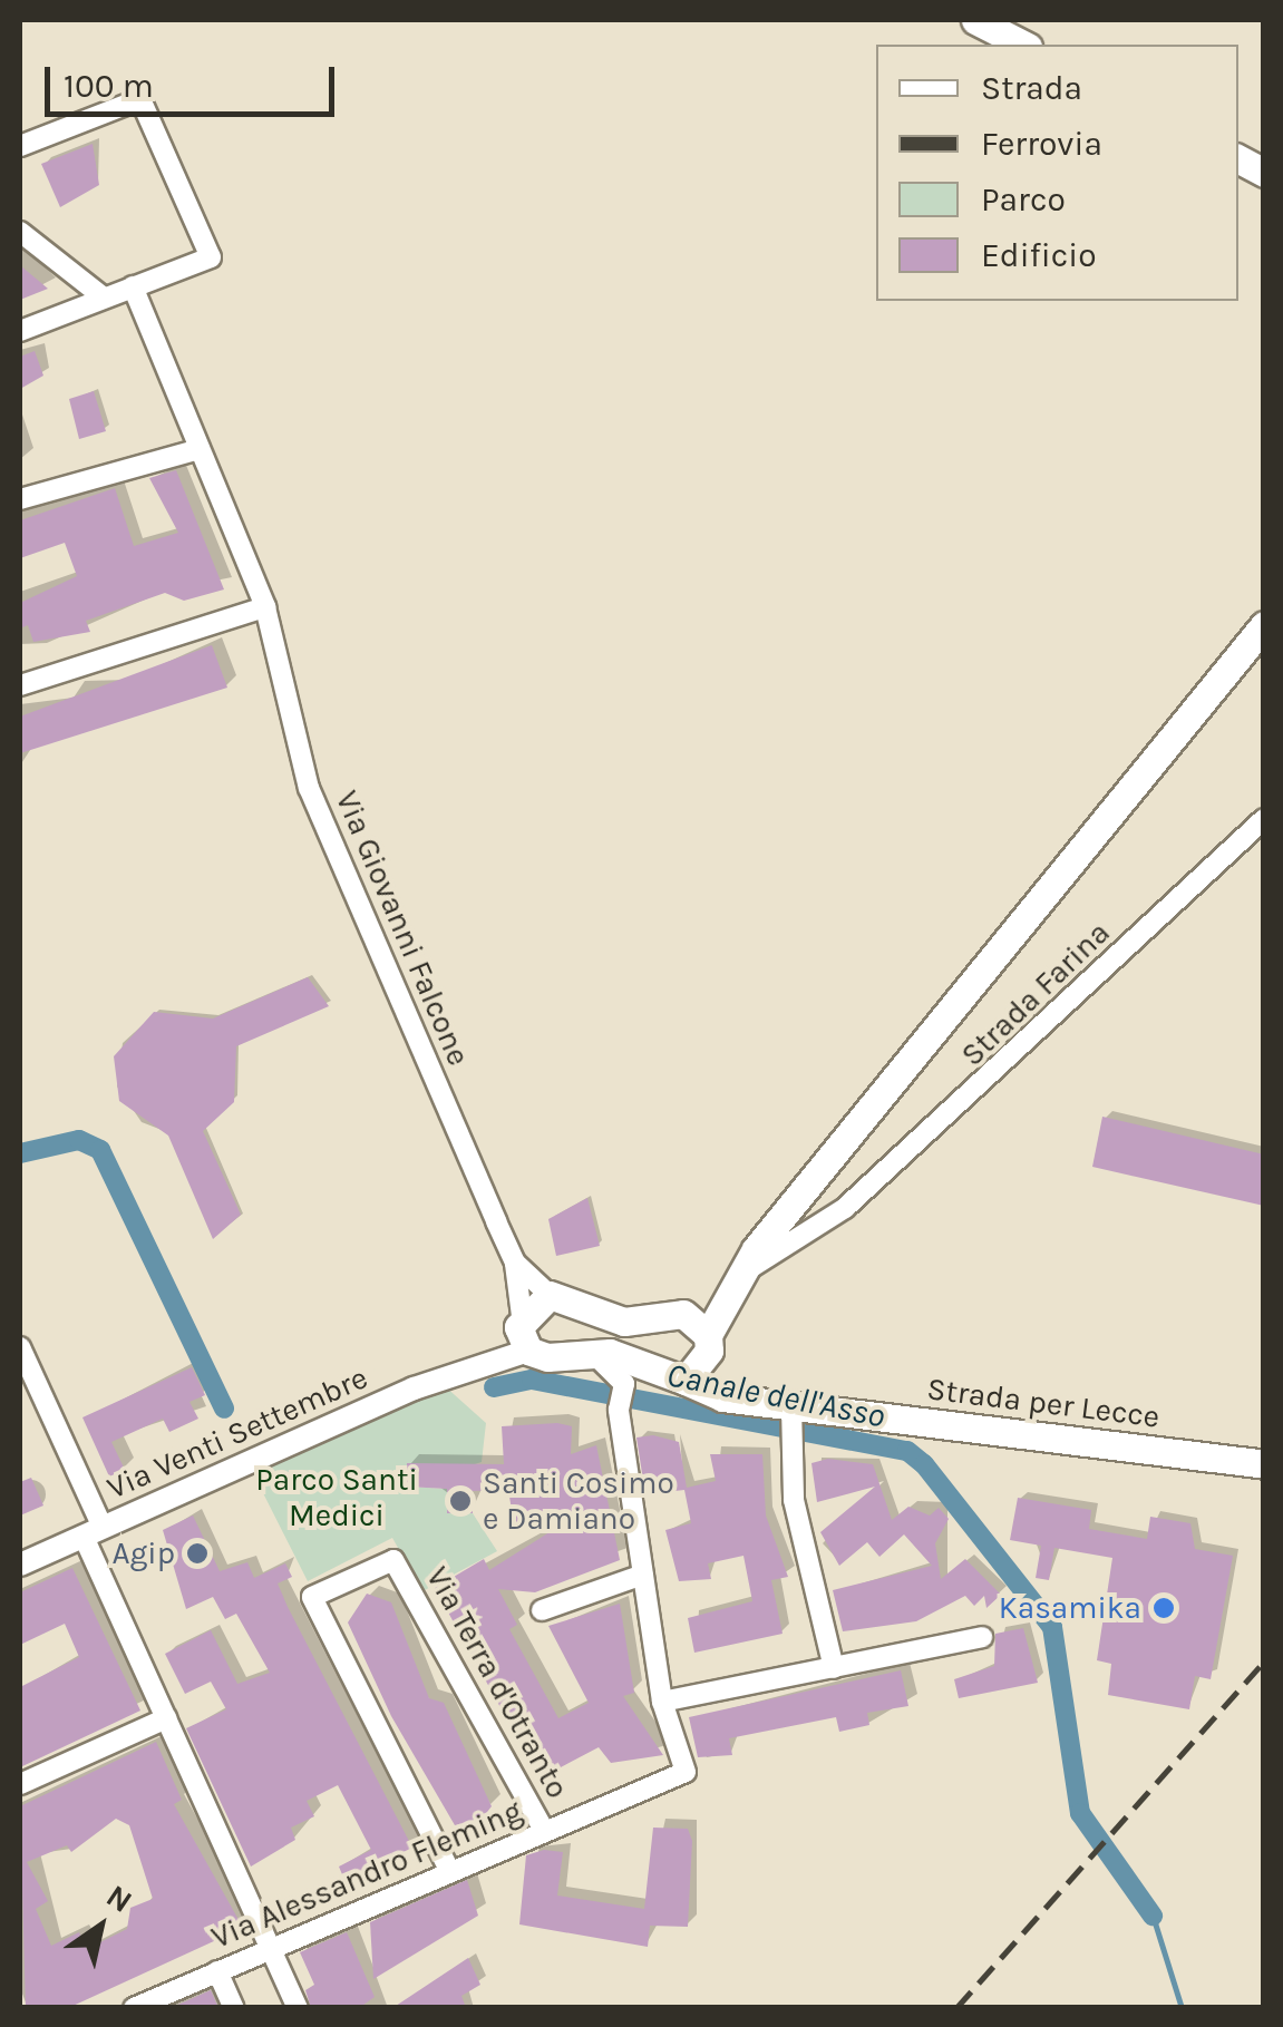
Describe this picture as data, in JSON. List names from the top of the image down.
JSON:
{
  "streets": {
    "main road": ["Strada per Lecce"],
    "street": [
      "Via Giovanni Falcone",
      "Strada Farina",
      "Via Venti Settembre",
      "Via Terra d'Otranto",
      "Via Alessandro Fleming"
    ]
  },
  "crossings": [
    ["Via Giovanni Falcone", "Strada per Lecce"],
    ["Via Giovanni Falcone", "Via Venti Settembre"],
    ["Strada per Lecce", "Via Venti Settembre"],
    ["Via Terra d'Otranto", "Via Alessandro Fleming"]
  ],
  "water": ["Canale dell'Asso"],
  "parks": ["Parco Santi Medici"],
  "places": ["Santi Cosimo e Damiano", "Agip", "Kasamika"],
  "legend": [
    "Strada",
    "Ferrovia",
    "Parco",
    "Edificio"
  ],
  "scale_bar": "100 m",
  "north": "top right"
}
